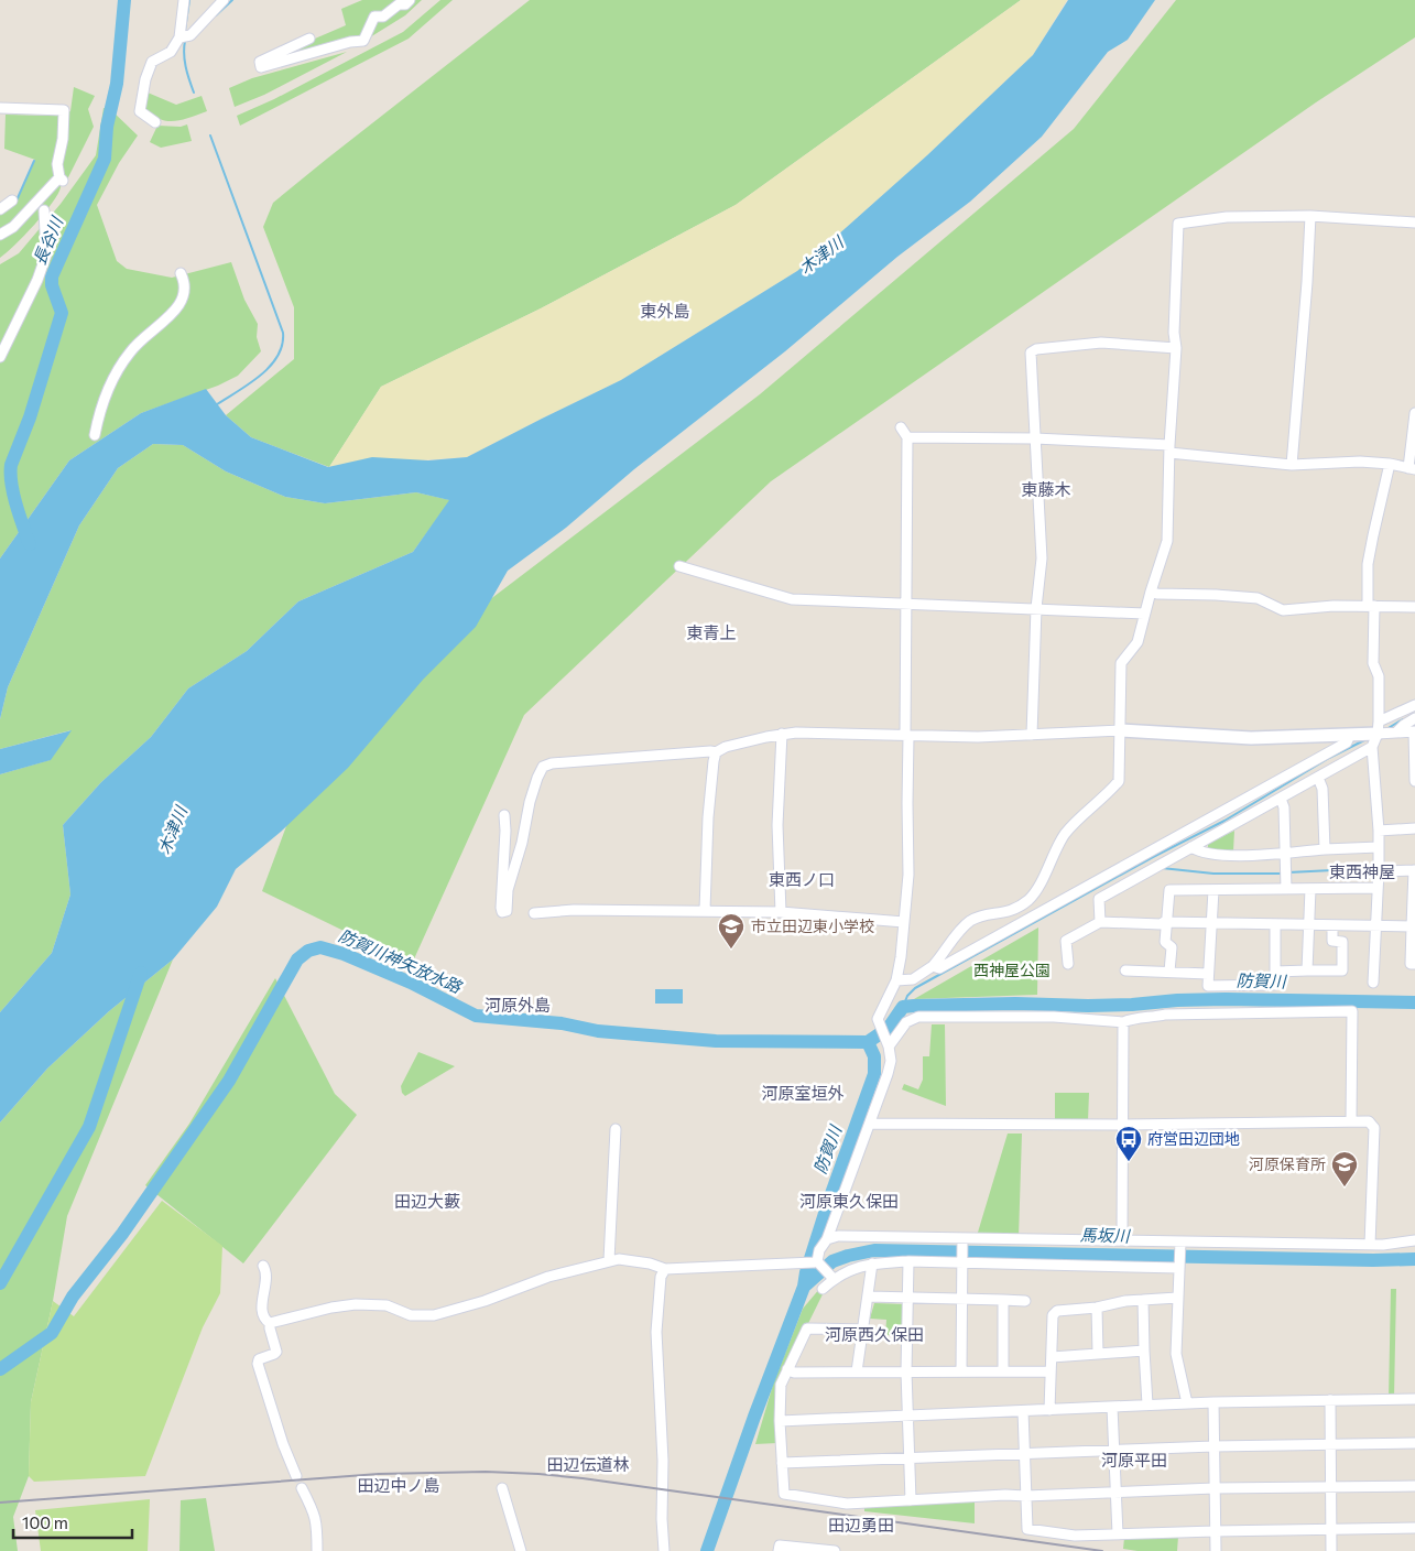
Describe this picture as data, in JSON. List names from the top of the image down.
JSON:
{
  "districts": [
    "東外島",
    "東藤木",
    "東青上",
    "東西神屋",
    "東西ノ口",
    "河原外島",
    "河原室垣外",
    "田辺大藪",
    "河原東久保田",
    "河原西久保田",
    "河原平田",
    "田辺伝道林",
    "田辺中ノ島",
    "田辺勇田"
  ],
  "water": [
    "長谷川",
    "木津川",
    "防賀川神矢放水路",
    "防賀川",
    "馬坂川"
  ],
  "parks": ["西神屋公園"],
  "places": {
    "school or university": ["市立田辺東小学校", "河原保育所"],
    "bus stop": ["府営田辺団地"]
  },
  "scale_bar": "100 m"
}
